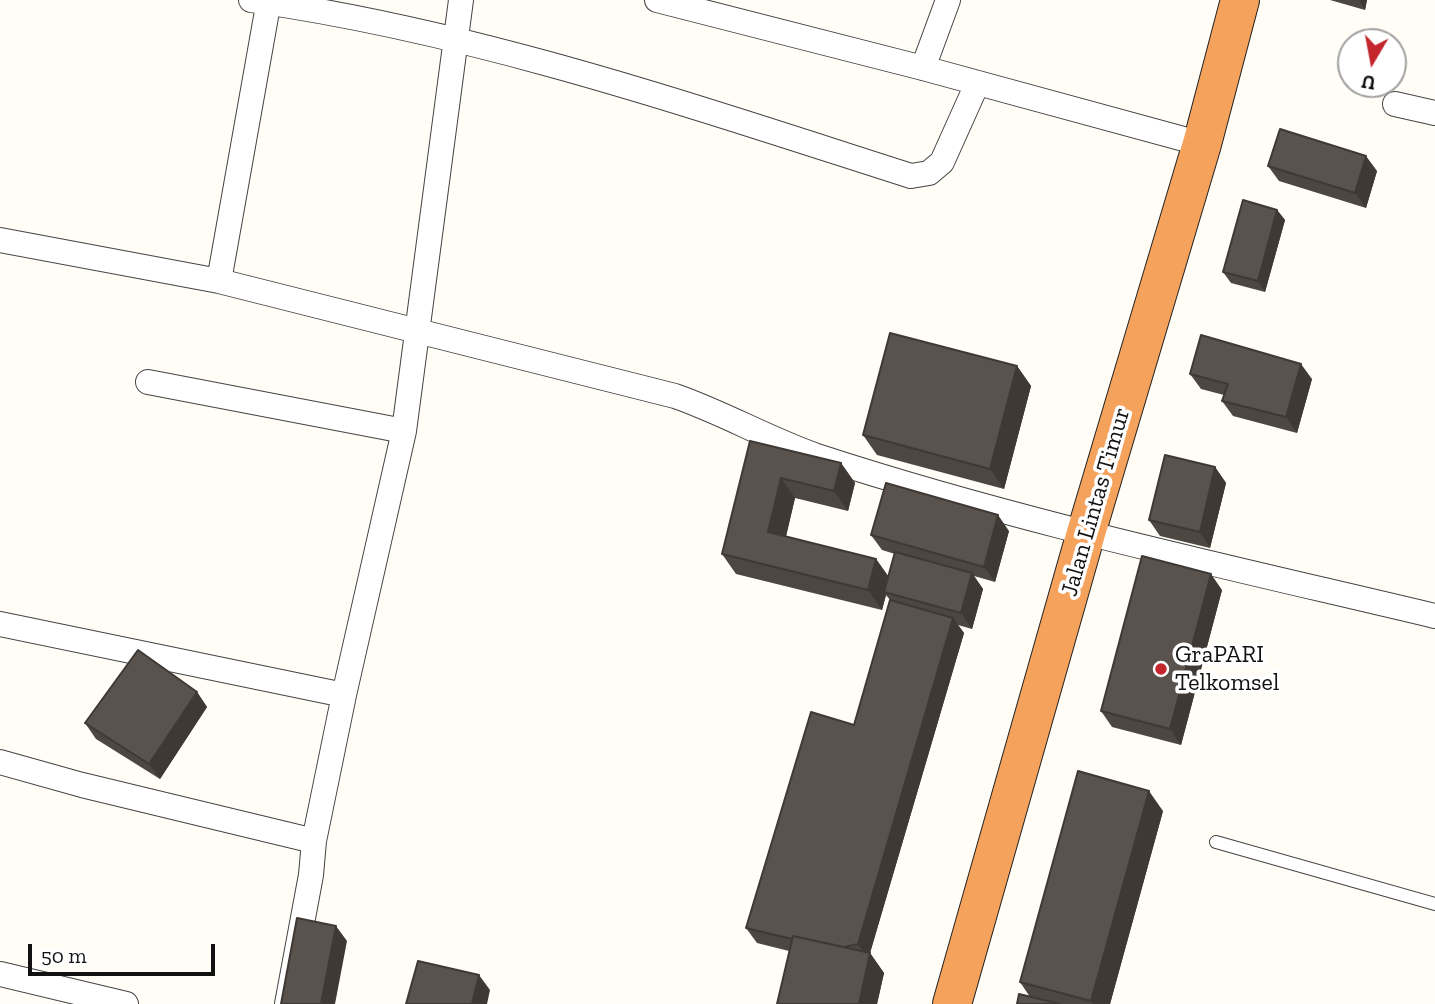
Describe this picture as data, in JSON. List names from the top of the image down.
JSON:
{
  "streets": {
    "highway": ["Jalan Lintas Timur"]
  },
  "places": ["GraPARI Telkomsel"],
  "scale_bar": "50 m",
  "north": "bottom"
}
